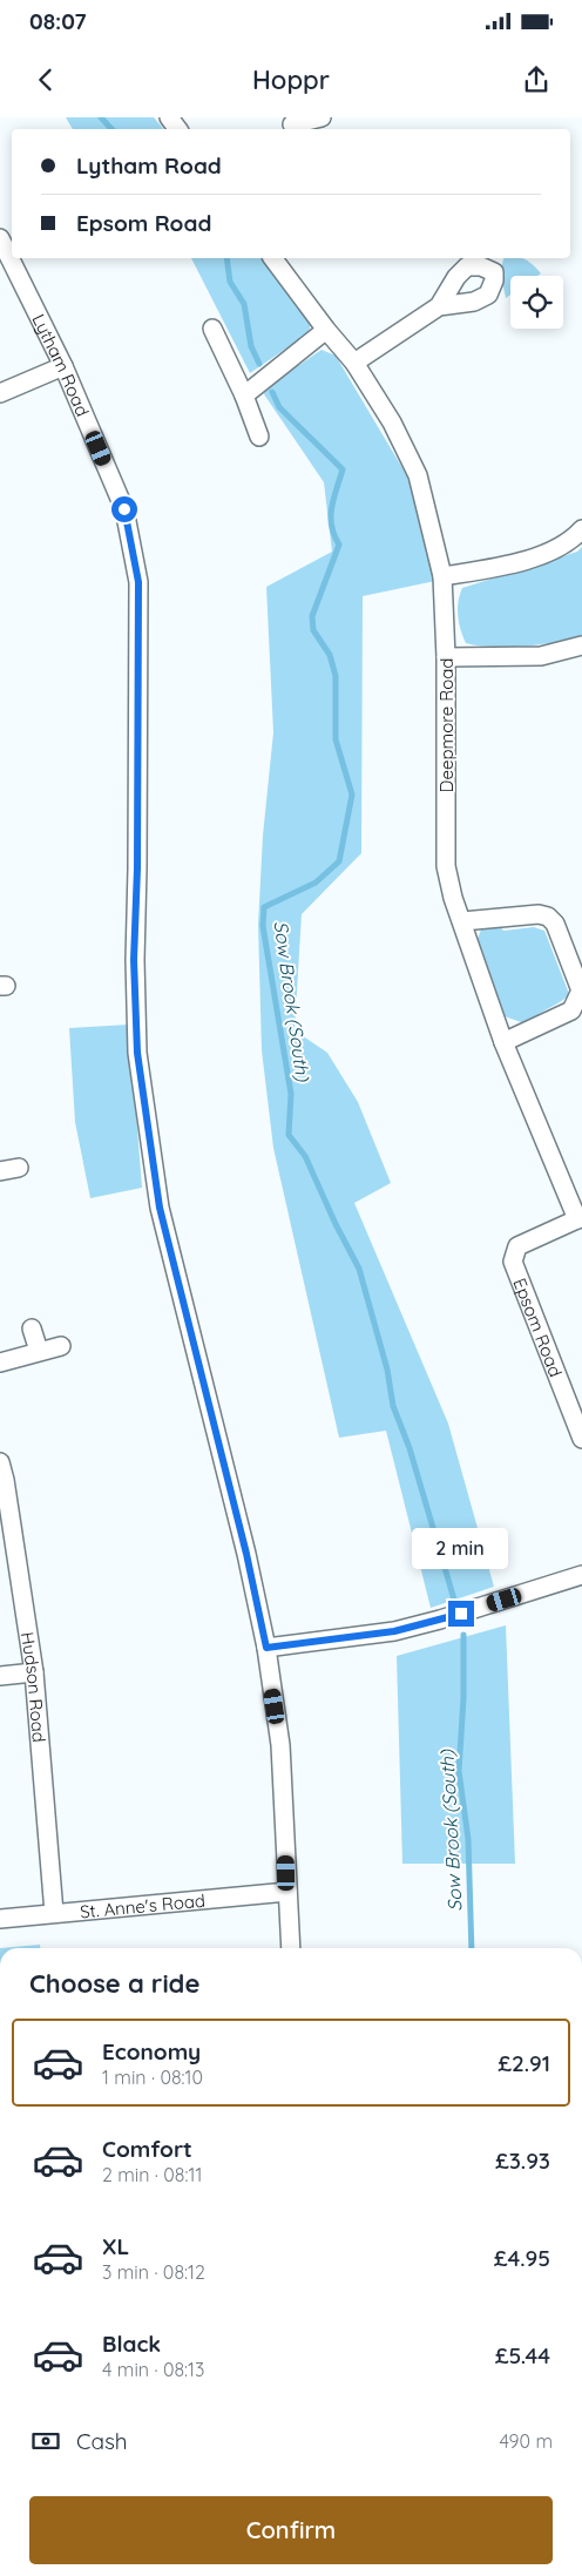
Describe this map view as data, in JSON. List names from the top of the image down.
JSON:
{
  "streets": {
    "street": [
      "Lytham Road",
      "Deepmore Road",
      "Epsom Road",
      "Hudson Road",
      "St. Anne's Road"
    ]
  },
  "crossings": [
    ["Lytham Road", "St. Anne's Road"],
    ["Deepmore Road", "Epsom Road"],
    ["Hudson Road", "St. Anne's Road"]
  ],
  "water": ["Sow Brook (South)"],
  "page": {
    "status": "08:07",
    "header": "Hoppr",
    "banner": ["Lytham Road", "Epsom Road"],
    "bubble": "2 min",
    "heading": "Choose a ride",
    "list": [
      {
        "name": "Economy",
        "note": "1 min · 08:10",
        "value": "£2.91"
      },
      {
        "name": "Comfort",
        "note": "2 min · 08:11",
        "value": "£3.93"
      },
      {
        "name": "XL",
        "note": "3 min · 08:12",
        "value": "£4.95"
      },
      {
        "name": "Black",
        "note": "4 min · 08:13",
        "value": "£5.44"
      }
    ],
    "pay": ["Cash", "490 m"],
    "buttons": "Confirm"
  }
}
